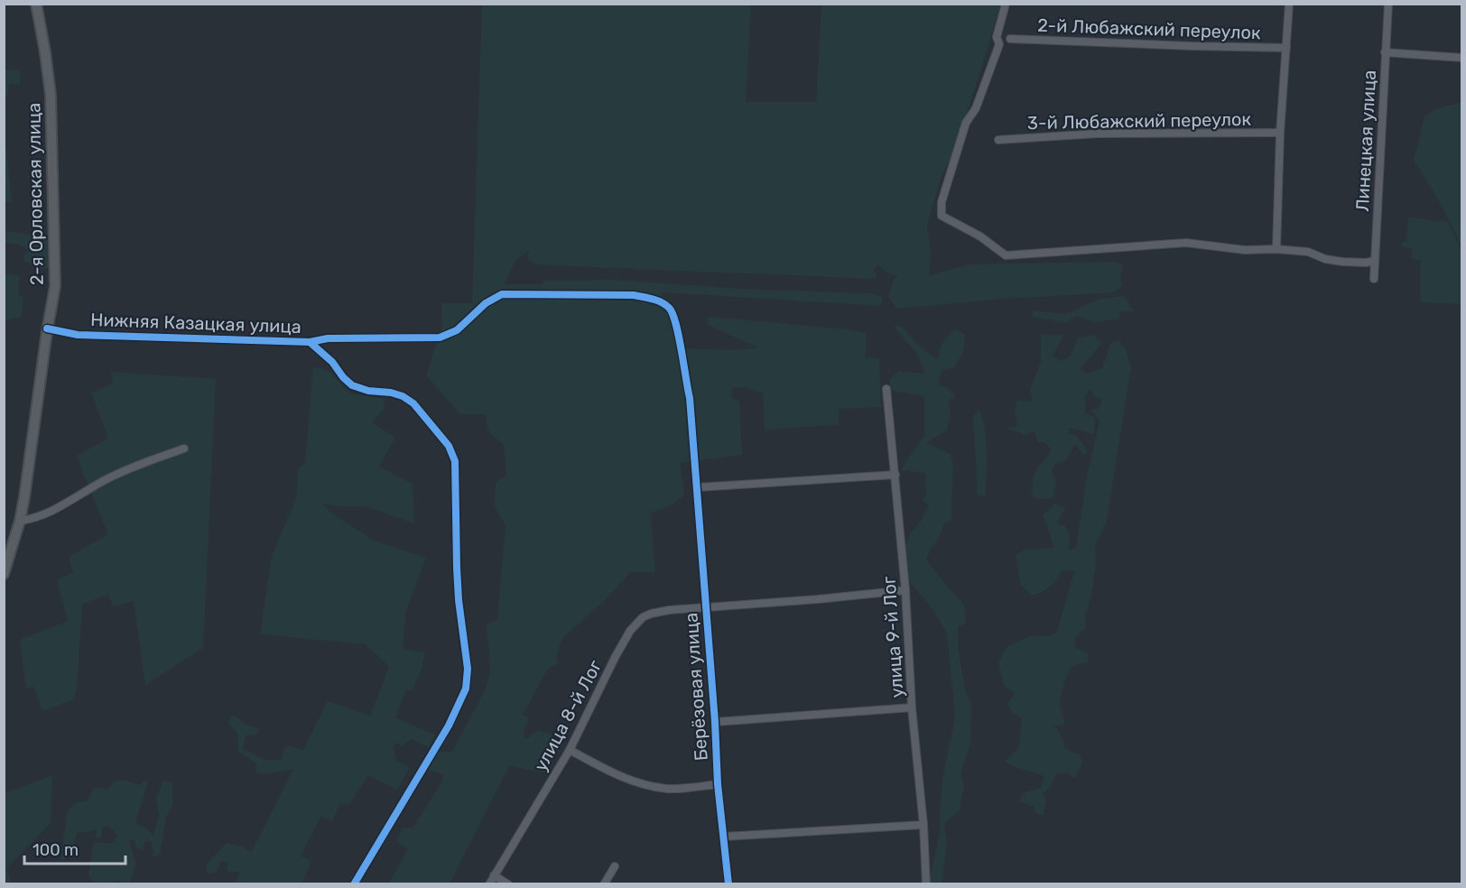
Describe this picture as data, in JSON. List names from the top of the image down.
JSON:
{
  "streets": {
    "street": [
      "2-й Любажский переулок",
      "3-й Любажский переулок",
      "Линецкая улица",
      "2-я Орловская улица",
      "Нижняя Казацкая улица",
      "улица 9-й Лог",
      "Берёзовая улица",
      "улица 8-й Лог"
    ]
  },
  "crossings": [
    ["2-я Орловская улица", "Нижняя Казацкая улица"],
    ["Нижняя Казацкая улица", "Берёзовая улица"],
    ["улица 9-й Лог", "улица 8-й Лог"],
    ["Берёзовая улица", "улица 8-й Лог"]
  ],
  "scale_bar": "100 m"
}
